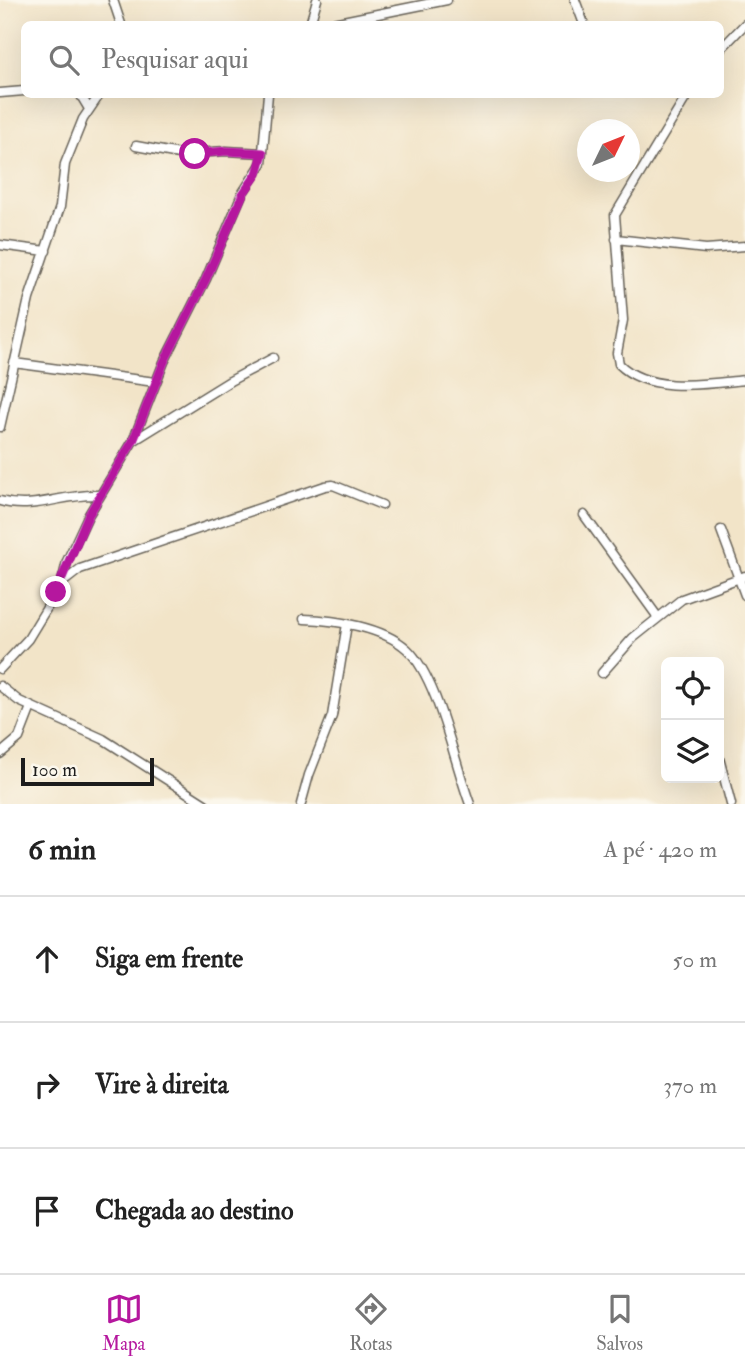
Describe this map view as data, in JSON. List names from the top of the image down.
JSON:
{
  "scale_bar": "100 m",
  "north": "top right",
  "page": {
    "search": "Pesquisar aqui",
    "scale": "100 m",
    "heading": ["6 min", "A pé · 420 m"],
    "list": [
      ["Siga em frente", "50 m"],
      ["Vire à direita", "370 m"],
      "Chegada ao destino"
    ],
    "nav": ["Mapa", "Rotas", "Salvos"]
  }
}
